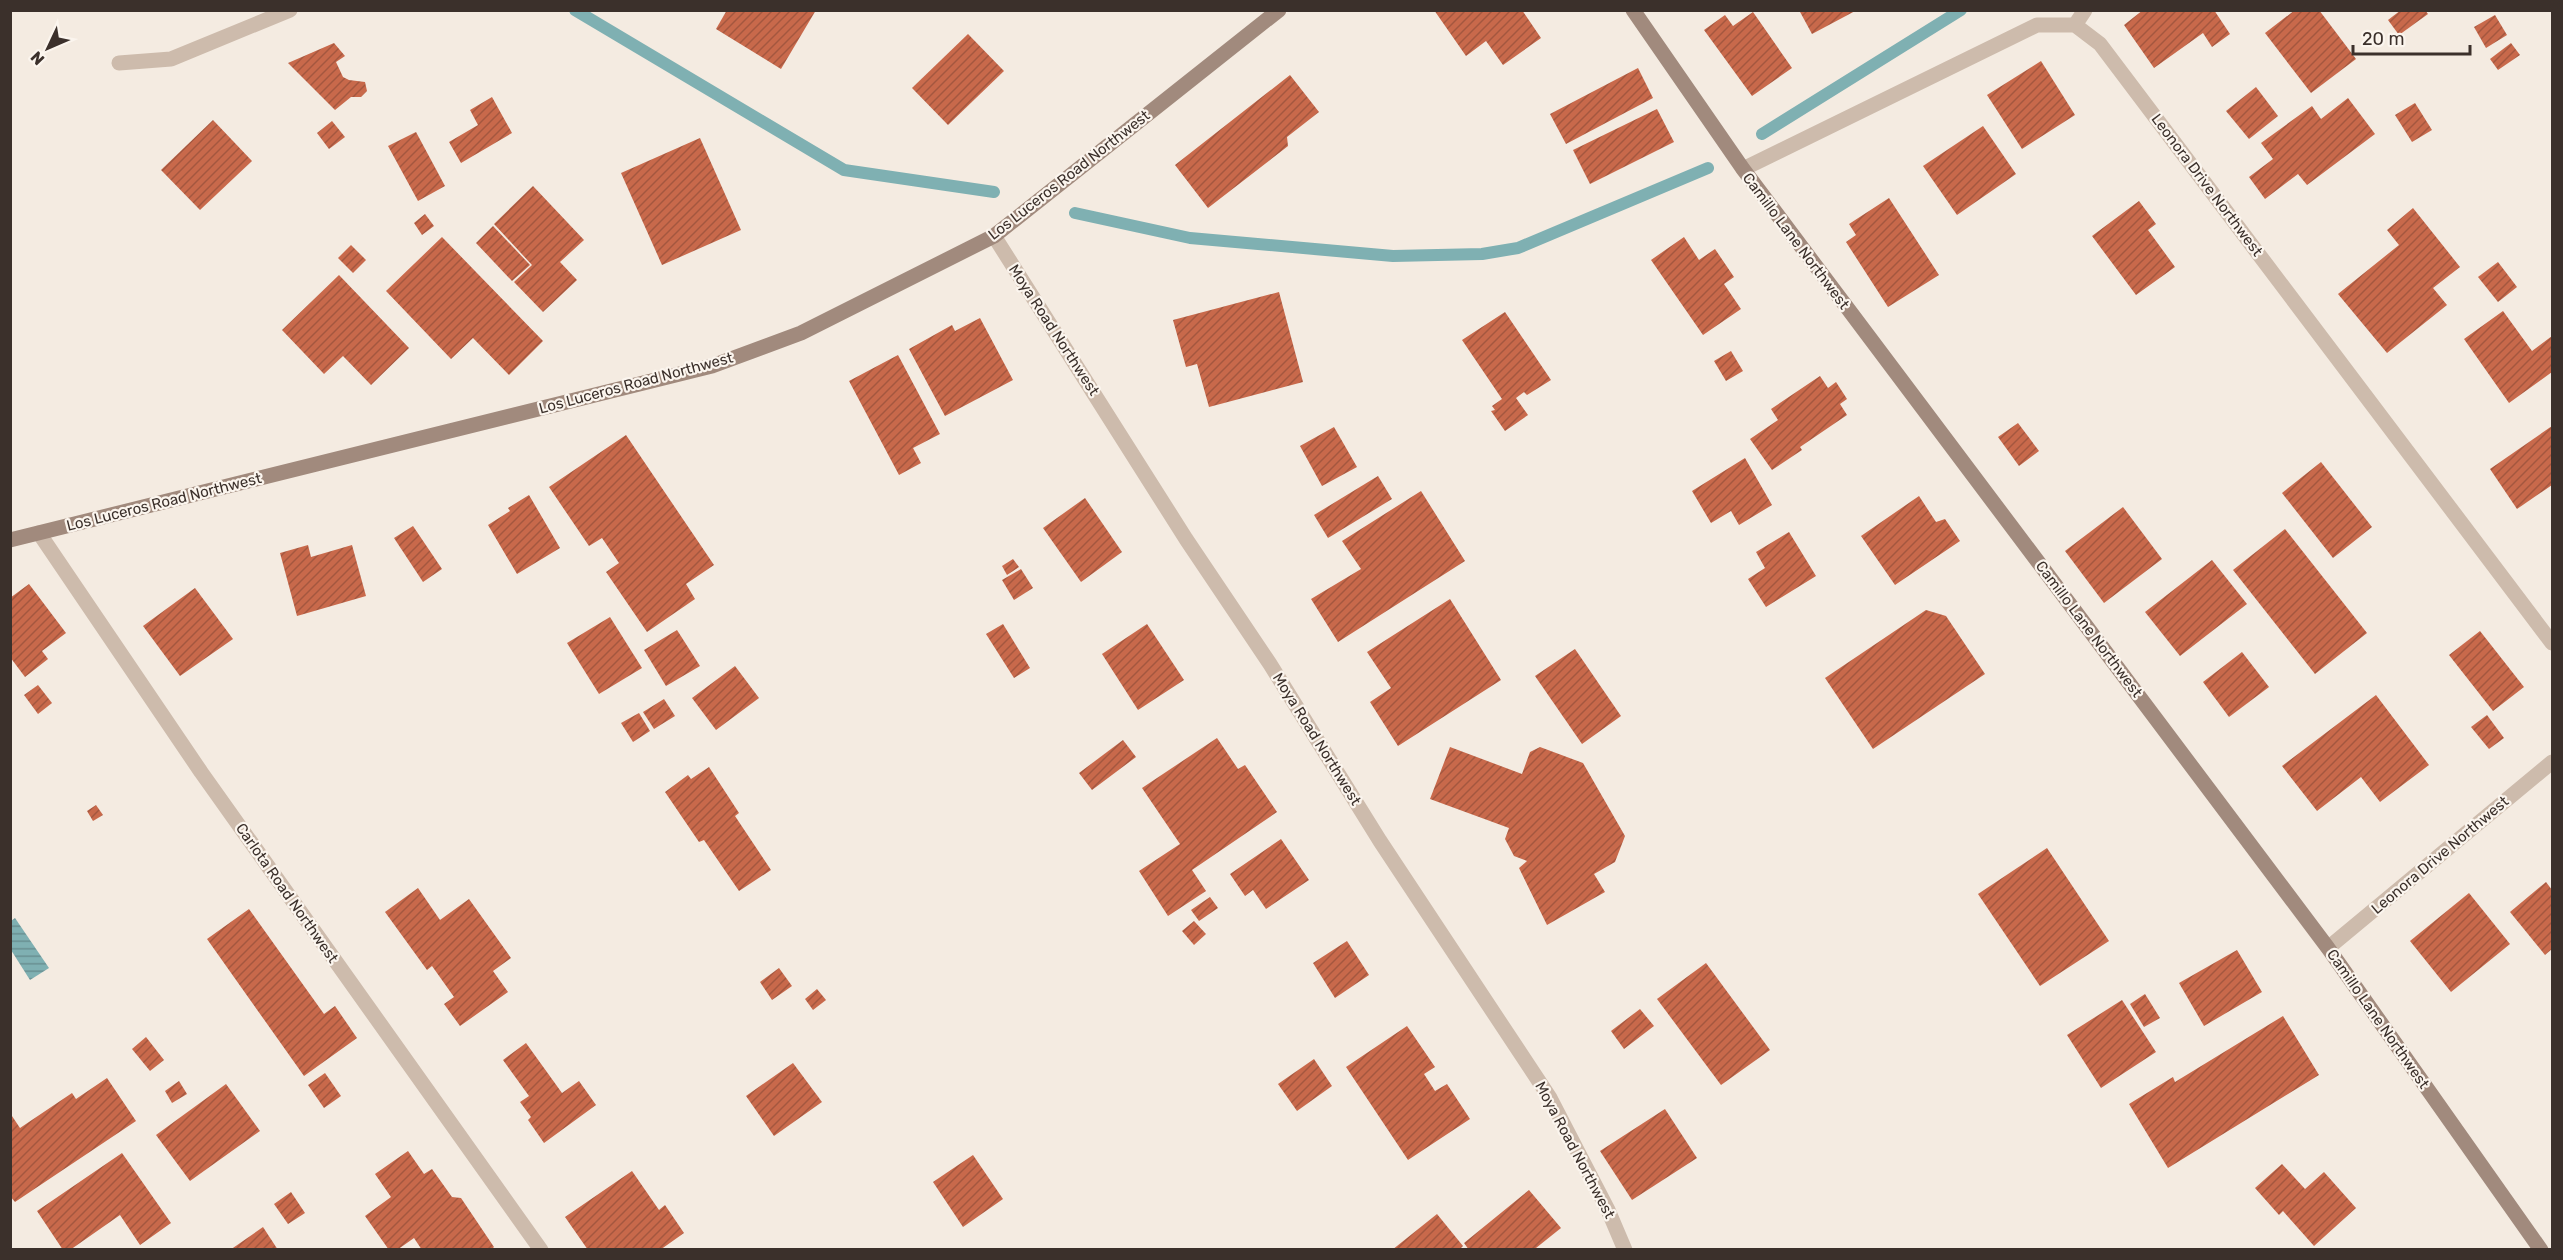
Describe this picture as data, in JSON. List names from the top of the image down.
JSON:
{
  "streets": {
    "street": [
      "Los Luceros Road Northwest",
      "Leonora Drive Northwest",
      "Camillo Lane Northwest",
      "Moya Road Northwest",
      "Carlota Road Northwest"
    ]
  },
  "crossings": [
    ["Los Luceros Road Northwest", "Moya Road Northwest"],
    ["Los Luceros Road Northwest", "Carlota Road Northwest"],
    ["Leonora Drive Northwest", "Camillo Lane Northwest"]
  ],
  "scale_bar": "20 m",
  "north": "bottom left"
}
